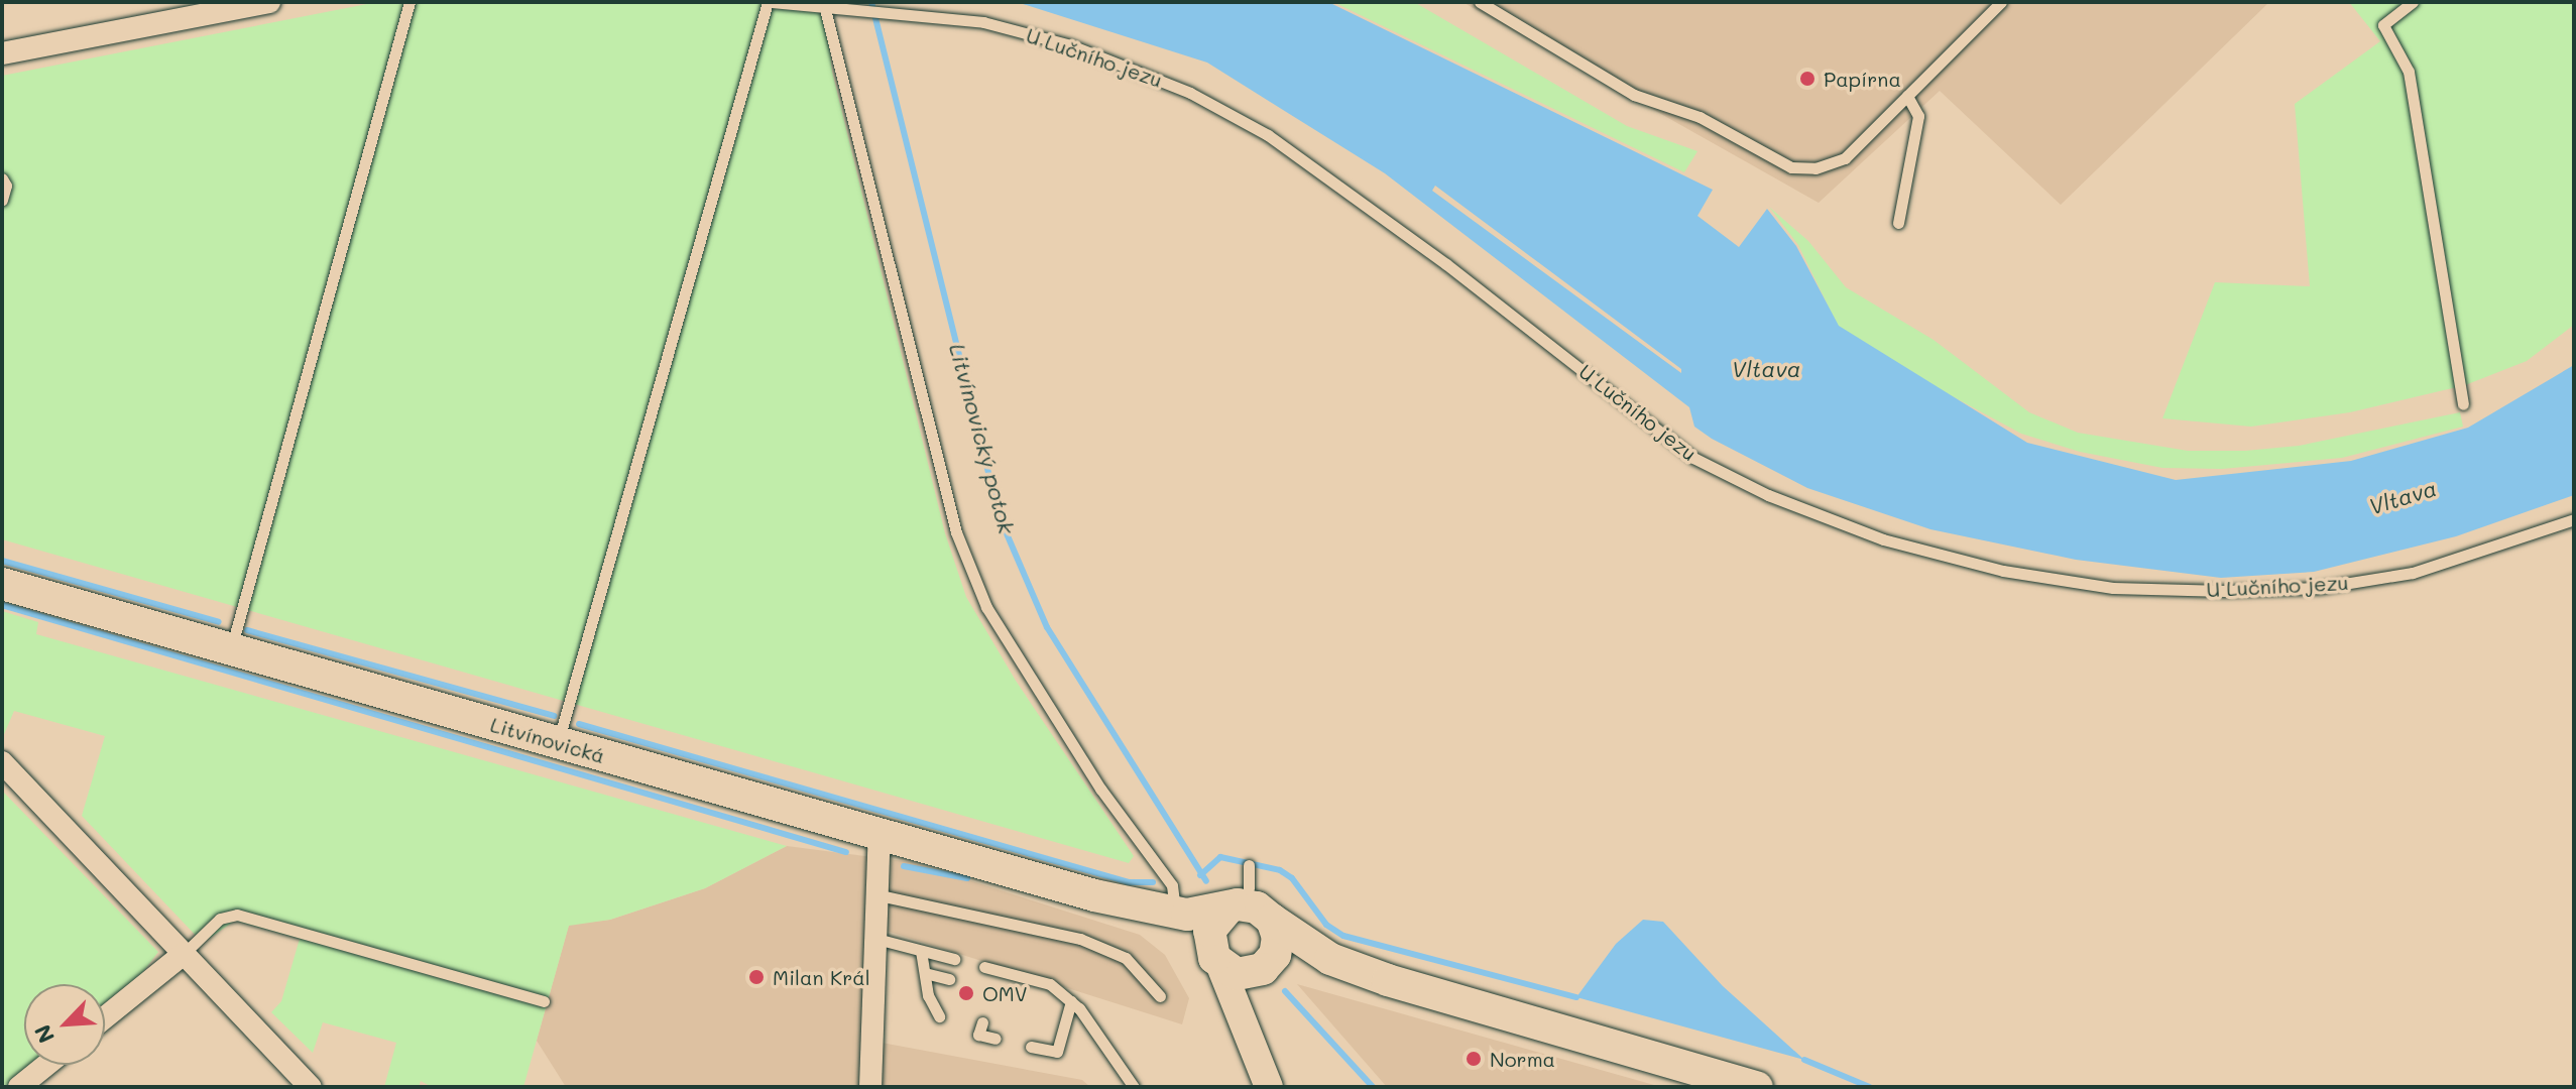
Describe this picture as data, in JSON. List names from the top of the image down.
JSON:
{
  "streets": {
    "main road": ["Litvínovická"],
    "lane": ["U Lučního jezu"]
  },
  "water": ["Vltava", "Litvínovický potok"],
  "places": [
    "Papírna",
    "Milan Král",
    "OMV",
    "Norma"
  ],
  "north": "bottom left"
}
